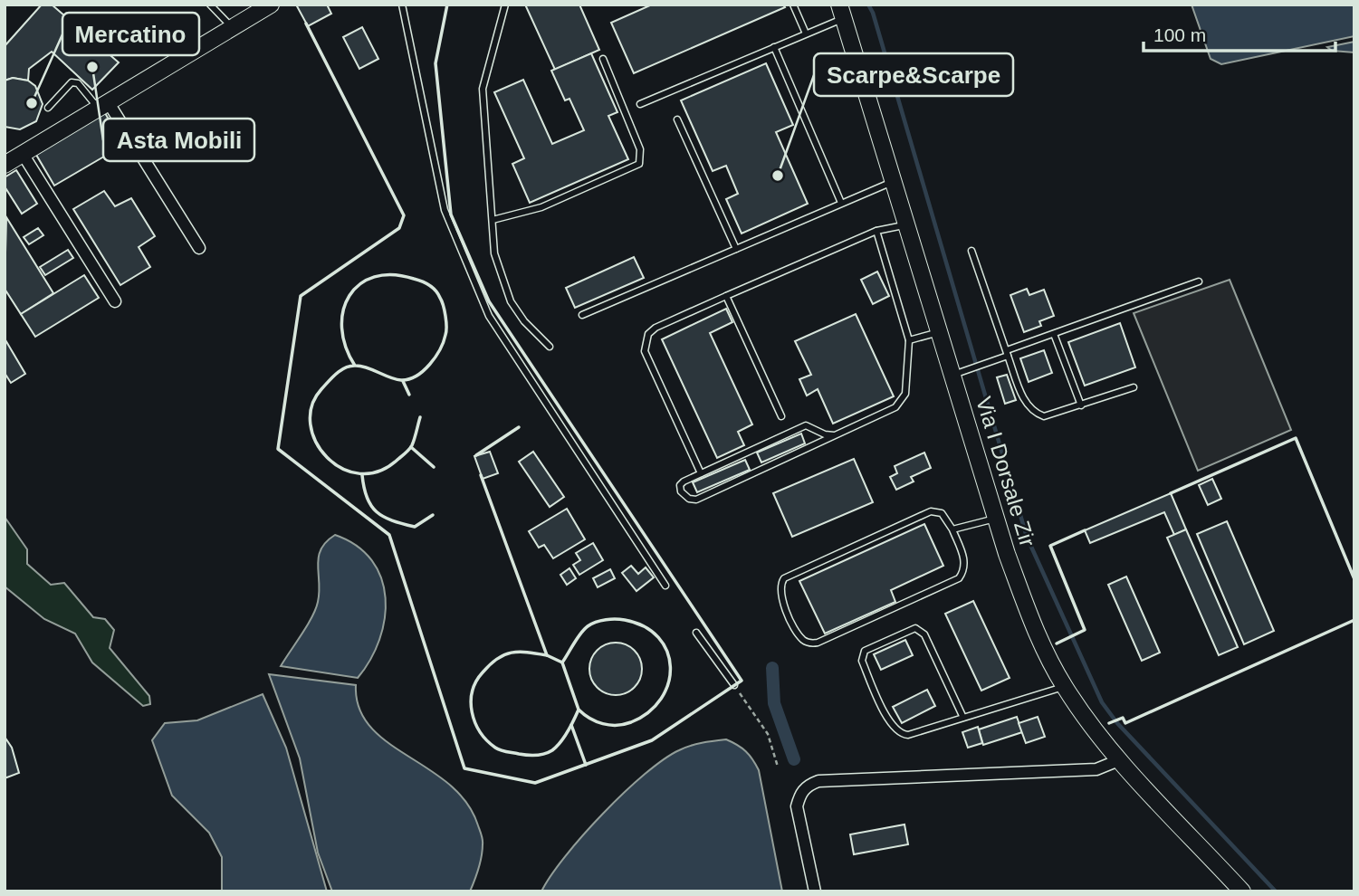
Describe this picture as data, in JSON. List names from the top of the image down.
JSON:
{
  "streets": {
    "main road": ["Via I Dorsale Zir"]
  },
  "places": ["Asta Mobili", "Mercatino", "Scarpe&Scarpe"],
  "scale_bar": "100 m"
}
